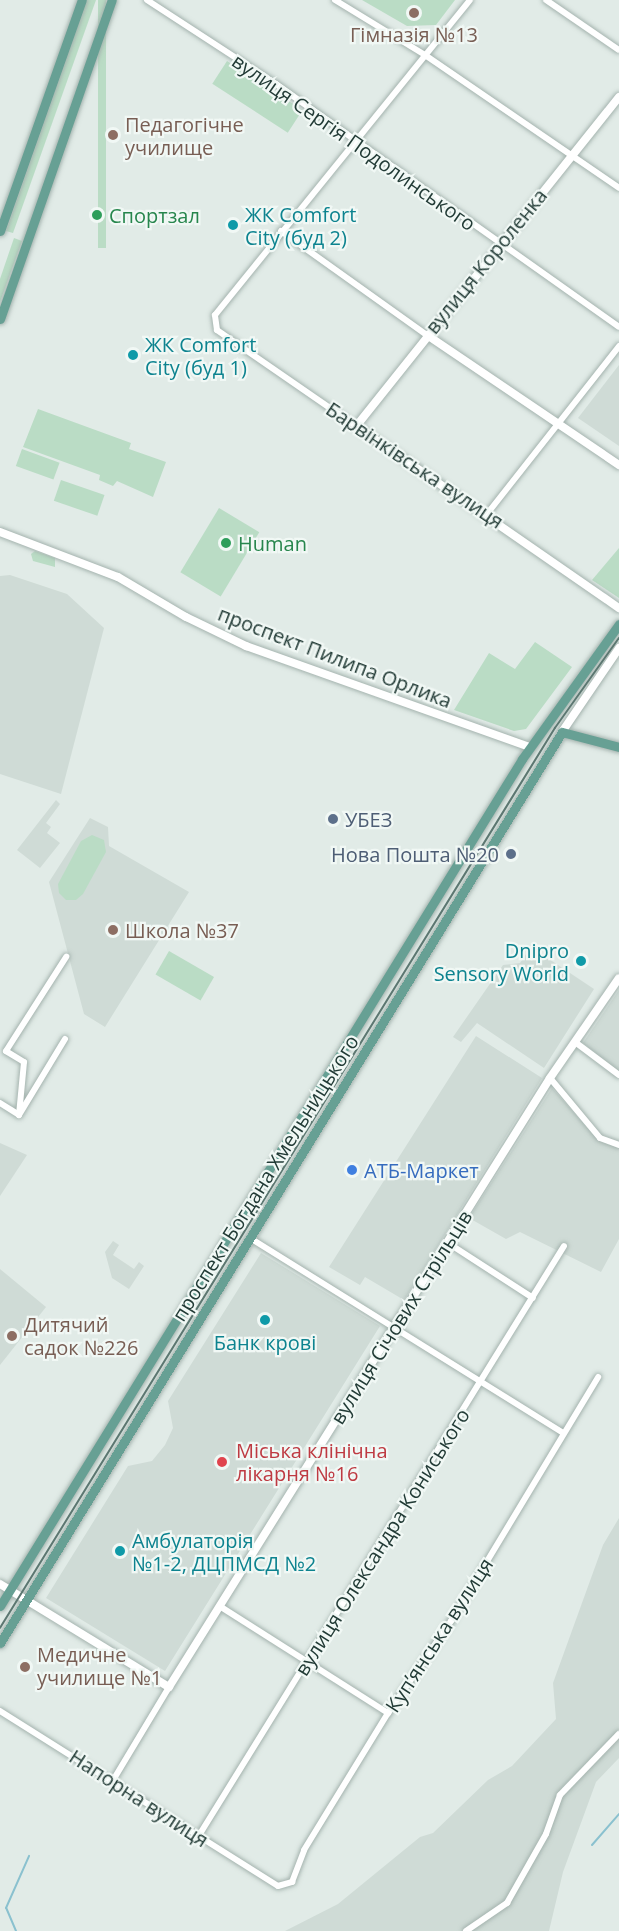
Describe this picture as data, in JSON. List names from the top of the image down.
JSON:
{
  "streets": {
    "main road": ["проспект Богдана Хмельницького"],
    "street": [
      "вулиця Сергія Подолинського",
      "вулиця Короленка",
      "Барвінківська вулиця",
      "проспект Пилипа Орлика",
      "вулиця Січових Стрільців",
      "вулиця Олександра Кониського",
      "Купʼянська вулиця",
      "Напорна вулиця"
    ]
  },
  "crossings": [
    ["вулиця Сергія Подолинського", "вулиця Короленка"],
    ["вулиця Короленка", "Барвінківська вулиця"],
    ["проспект Пилипа Орлика", "проспект Богдана Хмельницького"],
    ["вулиця Січових Стрільців", "Напорна вулиця"],
    ["вулиця Олександра Кониського", "Напорна вулиця"],
    ["Купʼянська вулиця", "Напорна вулиця"]
  ],
  "places": [
    "Гімназія №13",
    "Педагогічне училище",
    "Спортзал",
    "ЖК Comfort City (буд 2)",
    "ЖК Comfort City (буд 1)",
    "Human",
    "УБЕЗ",
    "Нова Пошта №20",
    "Школа №37",
    "Dnipro Sensory World",
    "АТБ-Маркет",
    "Банк крові",
    "Дитячий садок №226",
    "Міська клінічна лікарня №16",
    "Амбулаторія №1-2, ДЦПМСД №2",
    "Медичне училище №1"
  ]
}
